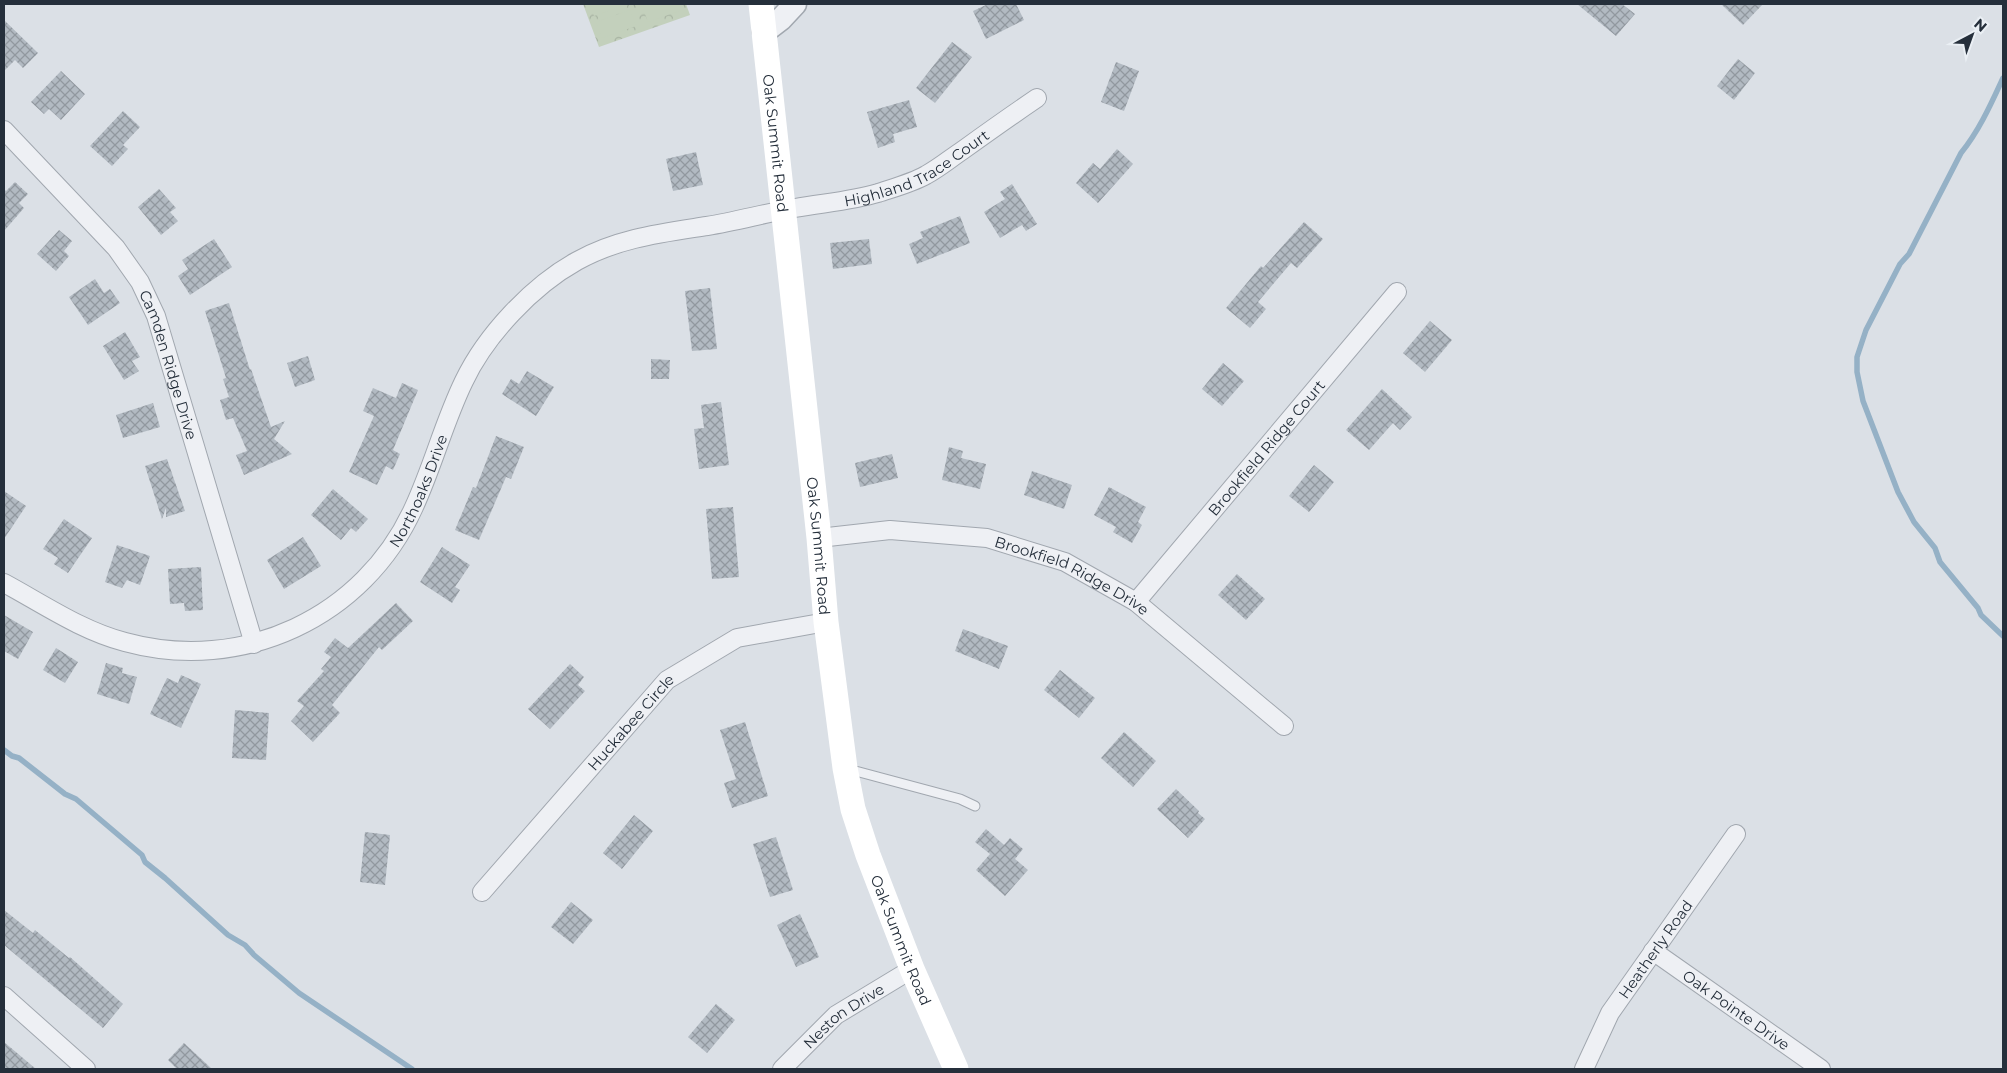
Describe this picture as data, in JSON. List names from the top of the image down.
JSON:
{
  "streets": {
    "main road": ["Oak Summit Road"],
    "street": [
      "Highland Trace Court",
      "Camden Ridge Drive",
      "Brookfield Ridge Court",
      "Northoaks Drive",
      "Brookfield Ridge Drive",
      "Huckabee Circle",
      "Heatherly Road",
      "Oak Pointe Drive",
      "Neston Drive"
    ]
  },
  "crossings": [
    ["Oak Summit Road", "Highland Trace Court"],
    ["Oak Summit Road", "Northoaks Drive"],
    ["Oak Summit Road", "Brookfield Ridge Drive"],
    ["Oak Summit Road", "Huckabee Circle"],
    ["Oak Summit Road", "Neston Drive"],
    ["Highland Trace Court", "Northoaks Drive"],
    ["Camden Ridge Drive", "Northoaks Drive"],
    ["Brookfield Ridge Court", "Brookfield Ridge Drive"],
    ["Heatherly Road", "Oak Pointe Drive"]
  ],
  "north": "top right"
}
